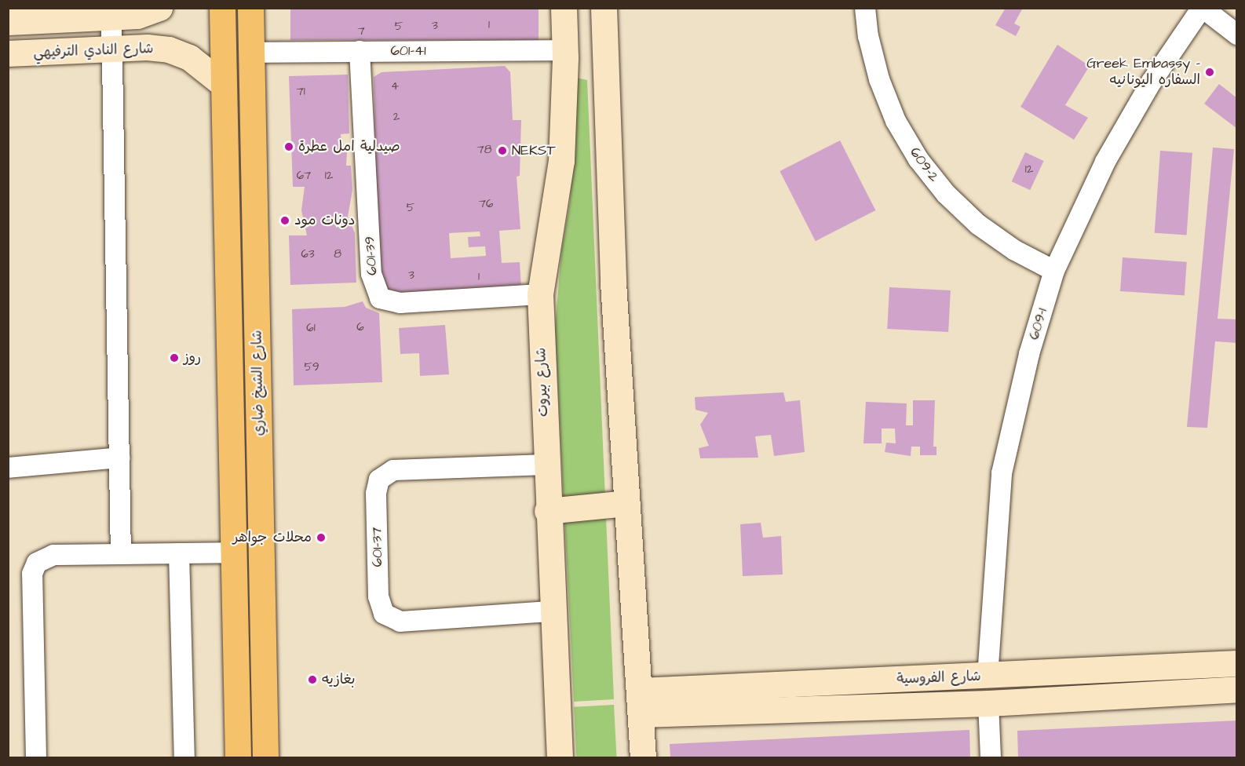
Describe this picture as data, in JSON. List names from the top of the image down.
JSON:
{
  "streets": {
    "main road": ["شارع الشيخ ضاري"],
    "street": [
      "شارع النادي الترفيهي",
      "601-41",
      "609-2",
      "601-39",
      "609-1",
      "شارع بيروت",
      "601-37",
      "شارع الفروسية"
    ]
  },
  "crossings": [
    ["شارع النادي الترفيهي", "شارع الشيخ ضاري"],
    ["601-41", "601-39"],
    ["601-41", "شارع بيروت"],
    ["601-41", "شارع الشيخ ضاري"],
    ["609-2", "609-1"],
    ["601-39", "شارع بيروت"],
    ["609-1", "شارع الفروسية"],
    ["شارع بيروت", "601-37"]
  ],
  "places": [
    "Greek Embassy - السفاره اليونانيه",
    "صيدلية امل عطرة",
    "NEKST",
    "دونات مود",
    "روز",
    "محلات جواهر",
    "بغازيه"
  ],
  "house_numbers": [
    "1",
    "3",
    "5",
    "7",
    "4",
    "71",
    "2",
    "78",
    "12",
    "67",
    "12",
    "76",
    "5",
    "63",
    "8",
    "3",
    "1",
    "6",
    "61",
    "59"
  ]
}
